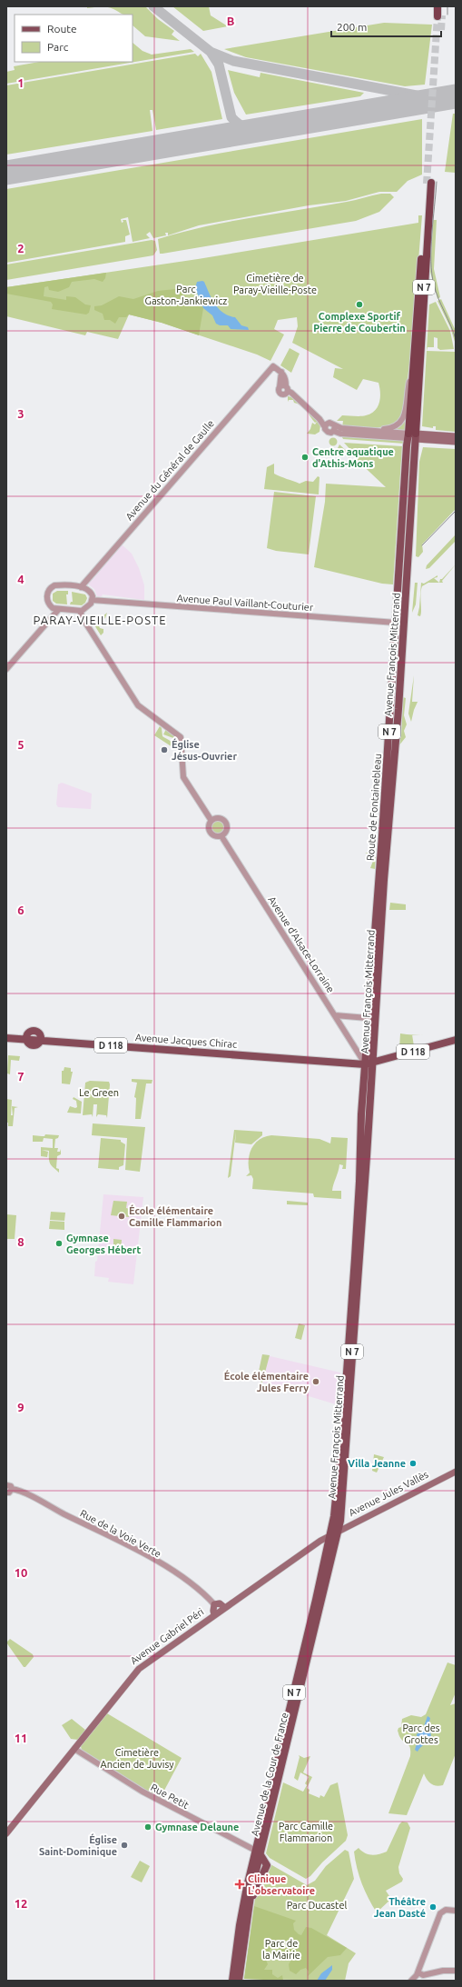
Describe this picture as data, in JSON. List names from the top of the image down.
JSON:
{
  "streets": {
    "highway": ["N 7"],
    "main road": [
      "Avenue François Mitterrand",
      "Route de Fontainebleau",
      "Avenue Jacques Chirac",
      "D 118",
      "Avenue Jules Vallès",
      "Avenue Gabriel Péri",
      "Avenue de la Cour de France"
    ],
    "street": [
      "Avenue du Général de Gaulle",
      "Avenue Paul Vaillant-Couturier",
      "Avenue d'Alsace-Lorraine",
      "Rue de la Voie Verte",
      "Rue Petit"
    ]
  },
  "crossings": [
    ["N 7", "Avenue François Mitterrand"],
    ["Avenue Paul Vaillant-Couturier", "Route de Fontainebleau"],
    ["Avenue François Mitterrand", "Route de Fontainebleau"],
    ["Avenue François Mitterrand", "Avenue d'Alsace-Lorraine"],
    ["Avenue François Mitterrand", "Avenue Jacques Chirac"],
    ["Avenue François Mitterrand", "D 118"],
    ["Avenue François Mitterrand", "Avenue Jules Vallès"],
    ["Avenue François Mitterrand", "Avenue de la Cour de France"],
    ["Avenue d'Alsace-Lorraine", "Avenue Jacques Chirac"],
    ["Avenue d'Alsace-Lorraine", "D 118"],
    ["Avenue Jacques Chirac", "D 118"],
    ["Avenue Jules Vallès", "Avenue Gabriel Péri"],
    ["Avenue Jules Vallès", "Avenue de la Cour de France"],
    ["Avenue Gabriel Péri", "Rue Petit"],
    ["Avenue de la Cour de France", "Rue Petit"]
  ],
  "districts": ["PARAY-VIEILLE-POSTE"],
  "parks": [
    "Cimetière de Paray-Vieille-Poste",
    "Parc Gaston-Jankiewicz",
    "Le Green",
    "Parc des Grottes",
    "Cimetière Ancien de Juvisy",
    "Parc Camille Flammarion",
    "Parc Ducastel",
    "Parc de la Mairie"
  ],
  "places": {
    "other": [
      "Complexe Sportif Pierre de Coubertin",
      "Centre aquatique d'Athis-Mons",
      "Église Jésus-Ouvrier",
      "École élémentaire Camille Flammarion",
      "Gymnase Georges Hébert",
      "École élémentaire Jules Ferry",
      "Villa Jeanne",
      "Gymnase Delaune",
      "Église Saint-Dominique",
      "Théâtre Jean Dasté"
    ],
    "health": ["Clinique L'observatoire"]
  },
  "legend": ["Route", "Parc"],
  "scale_bar": "200 m",
  "grid": {
    "columns": ["B"],
    "rows": [
      "1",
      "2",
      "3",
      "4",
      "5",
      "6",
      "7",
      "8",
      "9",
      "10",
      "11",
      "12"
    ]
  }
}
